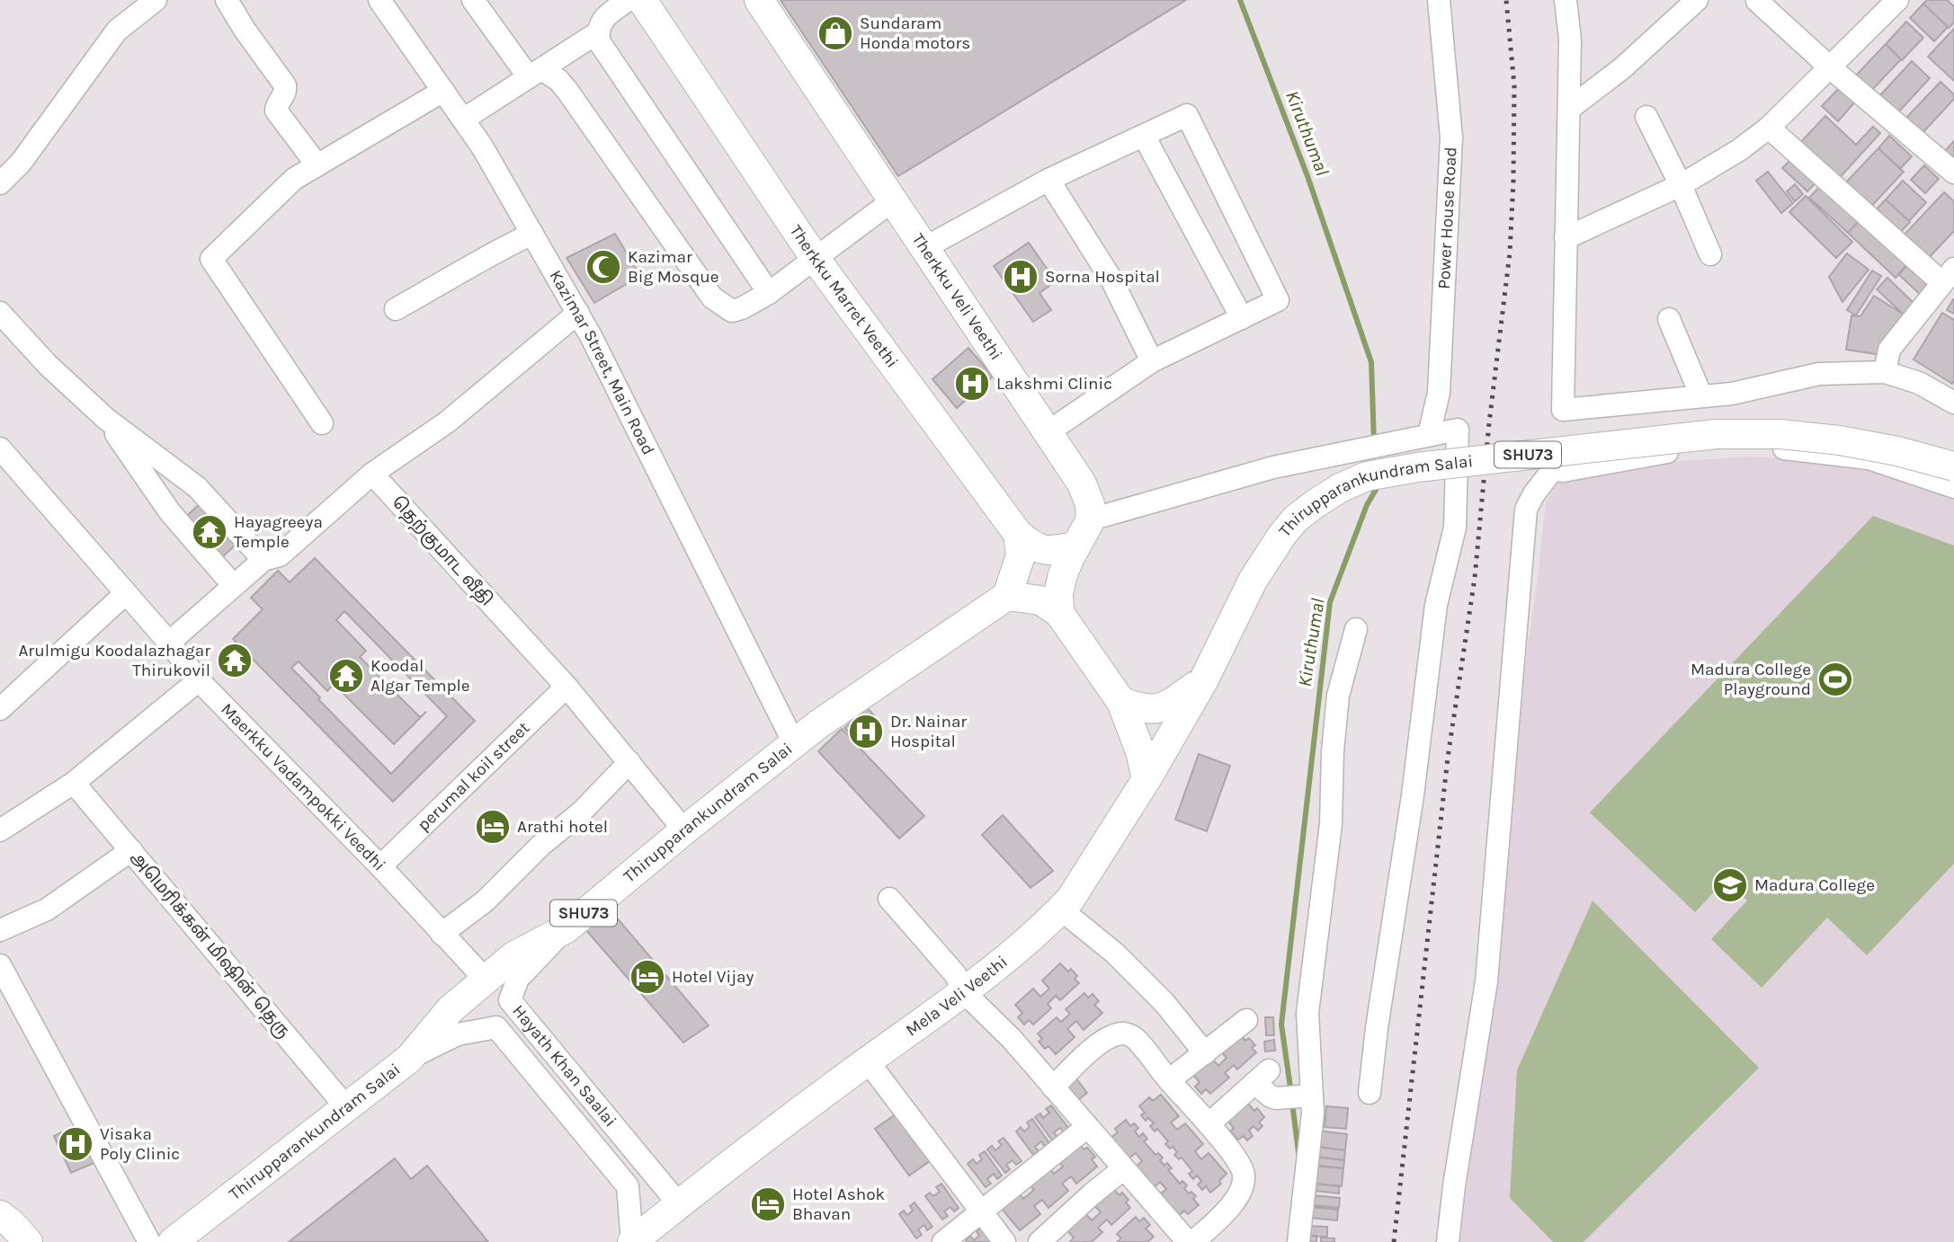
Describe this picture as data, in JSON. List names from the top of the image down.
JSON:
{
  "streets": {
    "main road": [
      "Therkku Marret Veethi",
      "Therkku Veli Veethi",
      "SHU73",
      "Thirupparankundram Salai",
      "Mela Veli Veethi"
    ],
    "street": [
      "Power House Road",
      "Kazimar Street, Main Road",
      "தெற்குமாட வீதி",
      "perumal koil street",
      "Maerkku Vadampokki Veedhi",
      "அமெரிக்கன் மிஷின் தெரு",
      "Hayath Khan Saalai"
    ]
  },
  "crossings": [
    ["Kazimar Street, Main Road", "Thirupparankundram Salai"],
    ["Thirupparankundram Salai", "தெற்குமாட வீதி"],
    ["Thirupparankundram Salai", "Maerkku Vadampokki Veedhi"],
    ["Thirupparankundram Salai", "அமெரிக்கன் மிஷின் தெரு"],
    ["Thirupparankundram Salai", "Mela Veli Veethi"],
    ["Thirupparankundram Salai", "Hayath Khan Saalai"],
    ["தெற்குமாட வீதி", "perumal koil street"],
    ["perumal koil street", "Maerkku Vadampokki Veedhi"],
    ["Mela Veli Veethi", "Hayath Khan Saalai"]
  ],
  "water": ["Kiruthumal"],
  "places": {
    "shop": ["Sundaram Honda motors"],
    "mosque": ["Kazimar Big Mosque"],
    "hospital": [
      "Sorna Hospital",
      "Lakshmi Clinic",
      "Dr. Nainar Hospital",
      "Visaka Poly Clinic"
    ],
    "temple": ["Hayagreeya Temple", "Arulmigu Koodalazhagar Thirukovil", "Koodal Algar Temple"],
    "sports": ["Madura College Playground"],
    "hotel": ["Arathi hotel", "Hotel Vijay", "Hotel Ashok Bhavan"],
    "school or university": ["Madura College"]
  }
}
